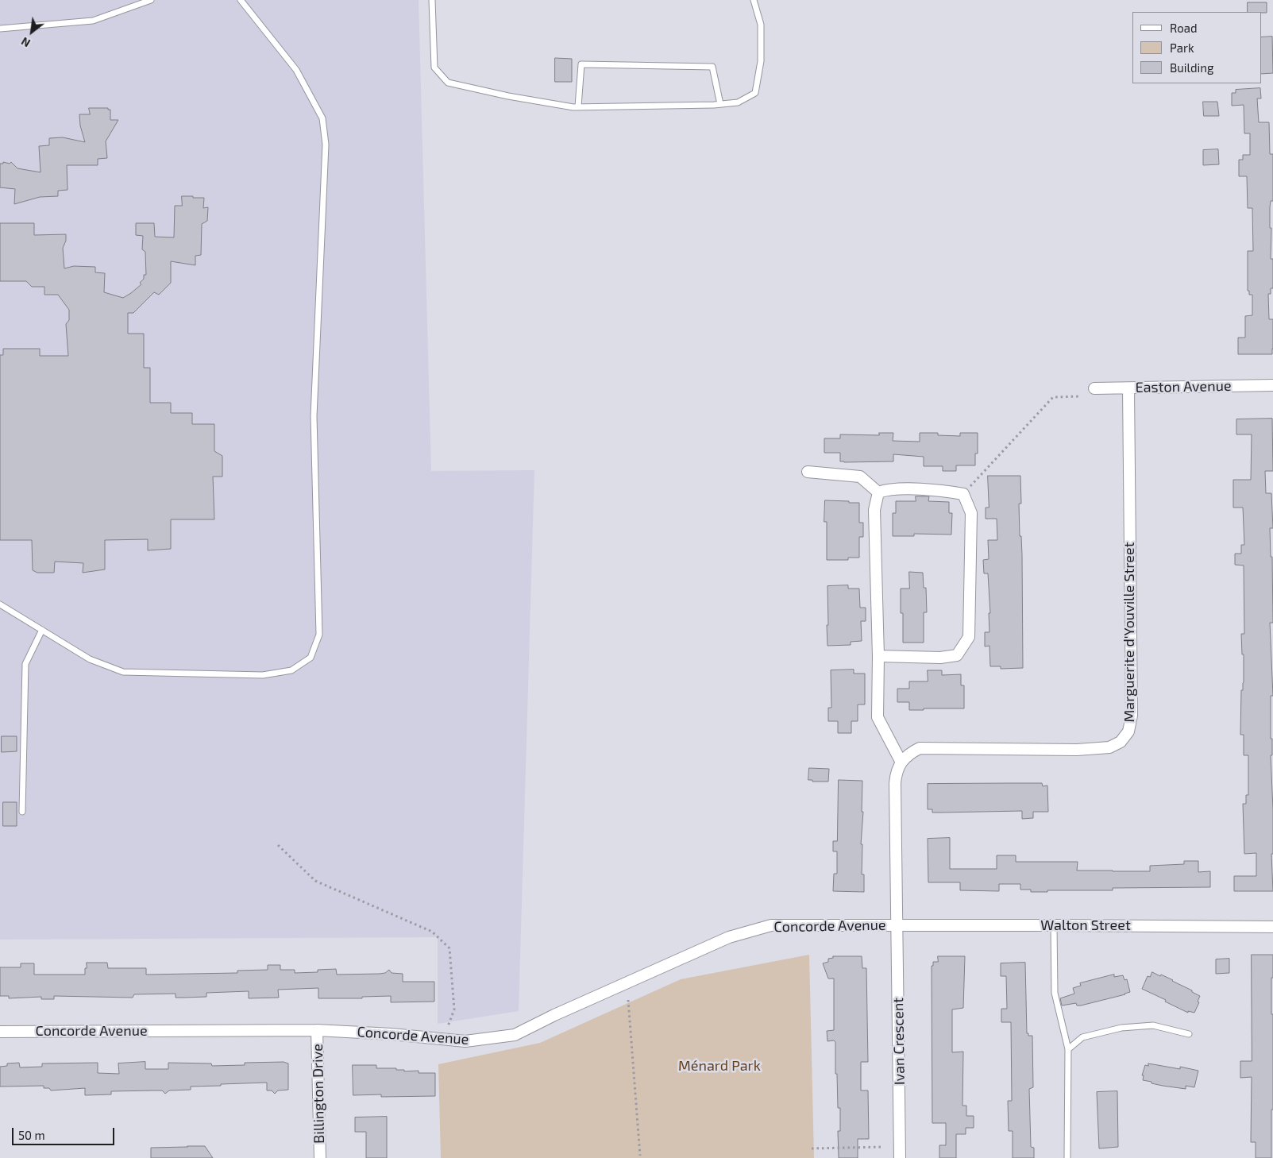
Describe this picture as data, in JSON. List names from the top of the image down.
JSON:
{
  "streets": {
    "street": [
      "Easton Avenue",
      "Marguerite d'Youville Street",
      "Walton Street",
      "Concorde Avenue",
      "Ivan Crescent",
      "Billington Drive"
    ]
  },
  "crossings": [
    ["Easton Avenue", "Marguerite d'Youville Street"],
    ["Walton Street", "Concorde Avenue"],
    ["Walton Street", "Ivan Crescent"],
    ["Concorde Avenue", "Ivan Crescent"],
    ["Concorde Avenue", "Billington Drive"]
  ],
  "parks": ["Ménard Park"],
  "legend": ["Road", "Park", "Building"],
  "scale_bar": "50 m",
  "north": "bottom left"
}
